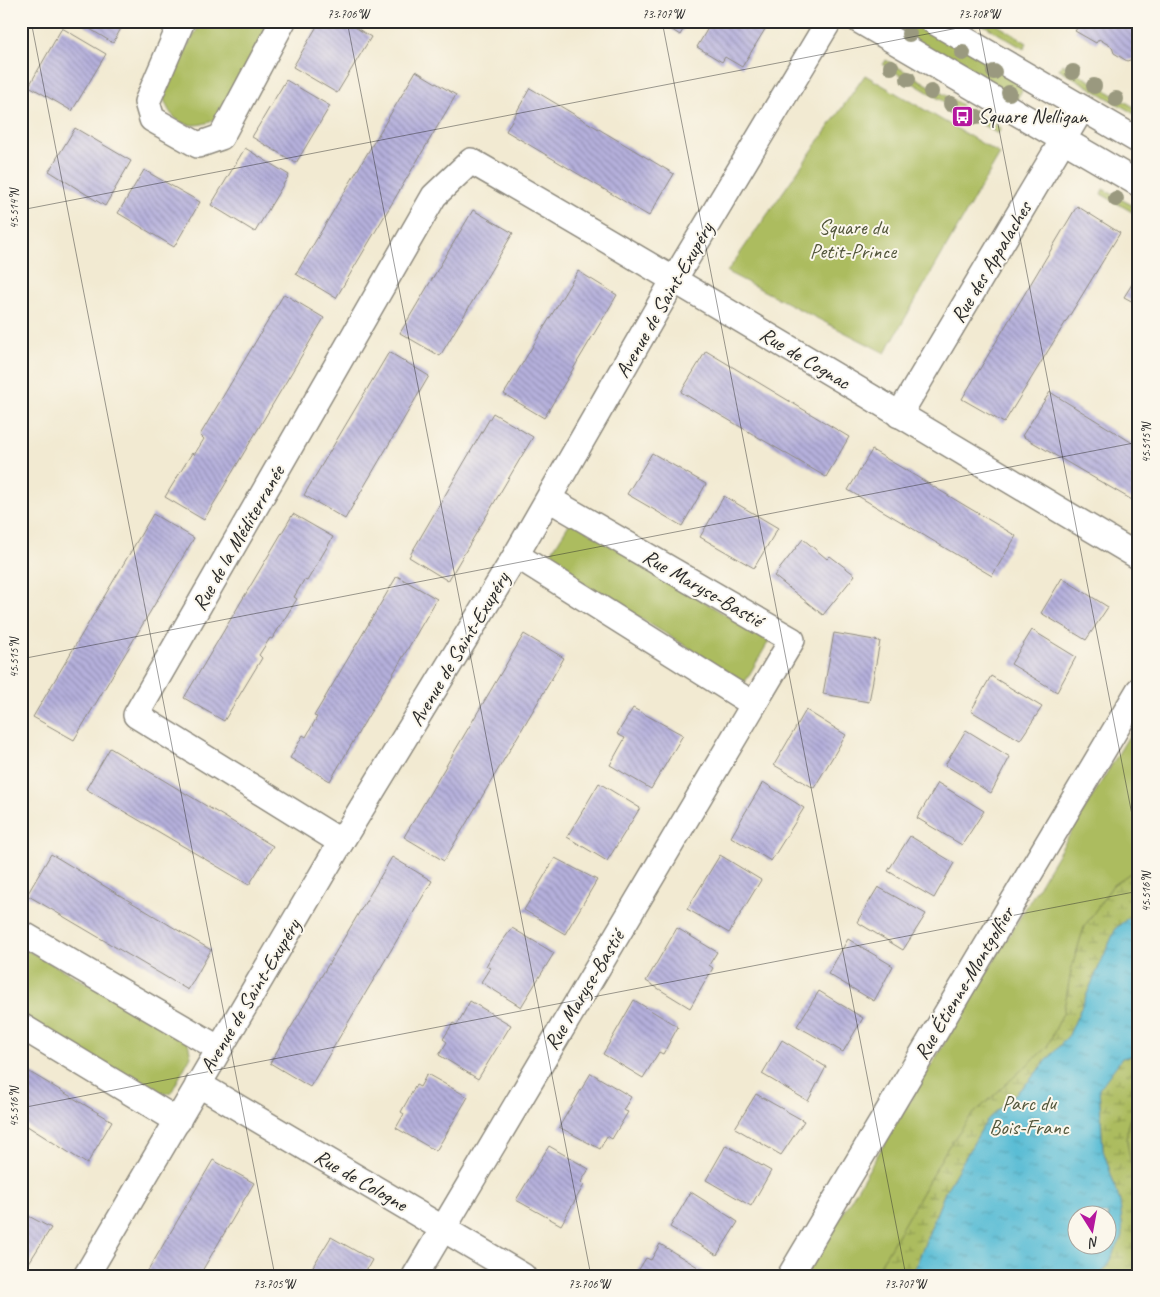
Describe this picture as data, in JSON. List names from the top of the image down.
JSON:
{
  "streets": {
    "street": [
      "Rue des Appalaches",
      "Avenue de Saint-Exupéry",
      "Rue de Cognac",
      "Rue de la Méditerranée",
      "Rue Maryse-Bastié",
      "Rue Étienne-Montgolfier",
      "Rue de Cologne"
    ]
  },
  "crossings": [
    ["Rue des Appalaches", "Rue de Cognac"],
    ["Avenue de Saint-Exupéry", "Rue de Cognac"],
    ["Avenue de Saint-Exupéry", "Rue de la Méditerranée"],
    ["Avenue de Saint-Exupéry", "Rue Maryse-Bastié"],
    ["Avenue de Saint-Exupéry", "Rue de Cologne"],
    ["Rue de Cognac", "Rue de la Méditerranée"],
    ["Rue Maryse-Bastié", "Rue de Cologne"]
  ],
  "parks": ["Square du Petit-Prince", "Parc du Bois-Franc"],
  "places": {
    "bus stop": ["Square Nelligan"]
  },
  "north": "bottom",
  "coordinates": [
    "73.706°W",
    "73.707°W",
    "73.708°W",
    "45.514°N",
    "45.515°N",
    "45.516°N",
    "73.705°W"
  ]
}
